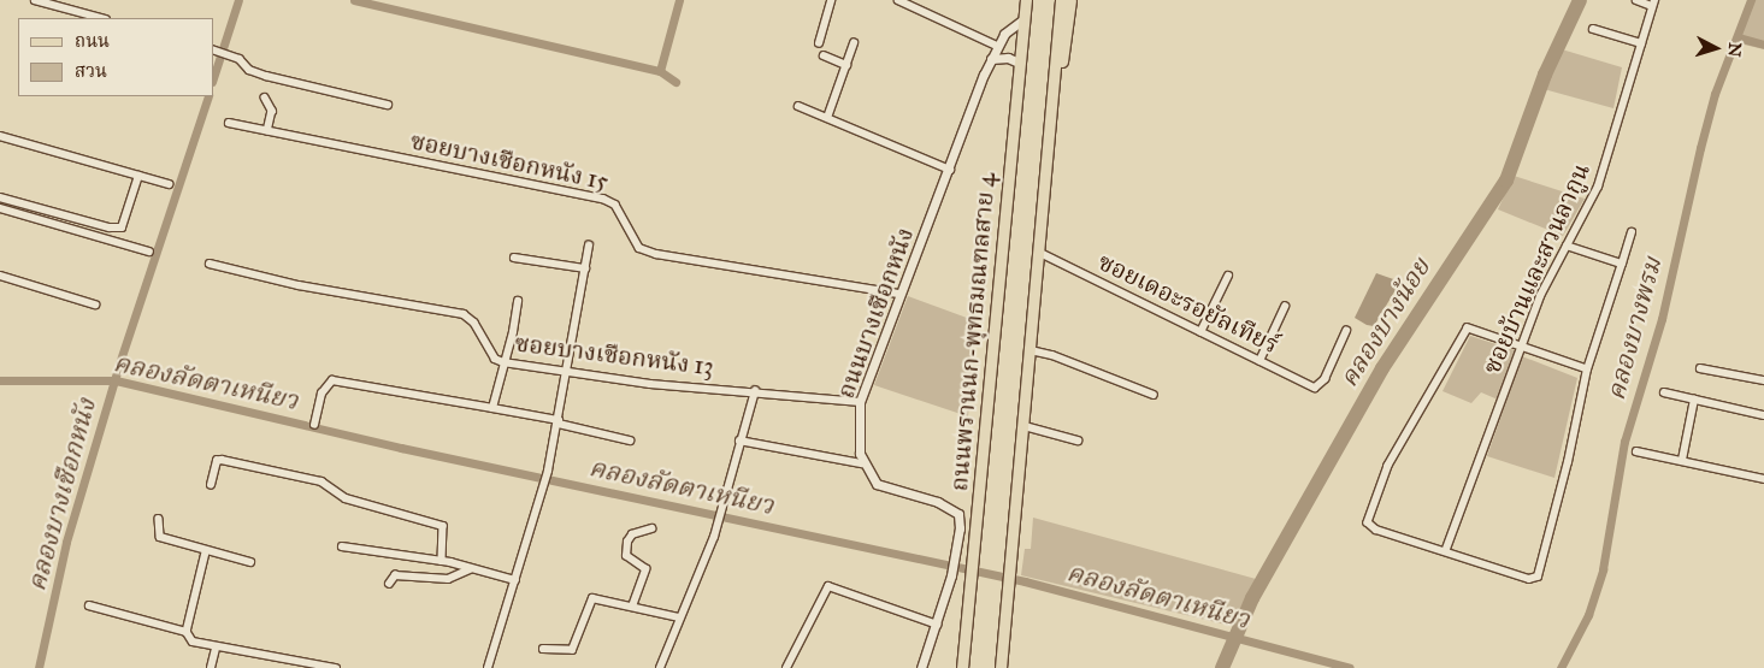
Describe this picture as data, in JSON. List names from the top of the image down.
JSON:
{
  "streets": {
    "main road": ["ถนนพรานนก-พุทธมณฑลสาย 4"],
    "street": [
      "ซอยบางเชือกหนัง 15",
      "ซอยบ้านและสวนลากูน",
      "ซอยเดอะรอยัลเทียร์",
      "ถนนบางเชือกหนัง",
      "ซอยบางเชือกหนัง 13"
    ]
  },
  "crossings": [
    ["ซอยบางเชือกหนัง 15", "ถนนบางเชือกหนัง"],
    ["ถนนบางเชือกหนัง", "ถนนพรานนก-พุทธมณฑลสาย 4"],
    ["ถนนบางเชือกหนัง", "ซอยบางเชือกหนัง 13"]
  ],
  "water": [
    "คลองบางน้อย",
    "คลองบางพรม",
    "คลองลัดตาเหนียว",
    "คลองบางเชือกหนัง"
  ],
  "legend": ["ถนน", "สวน"],
  "north": "right"
}
